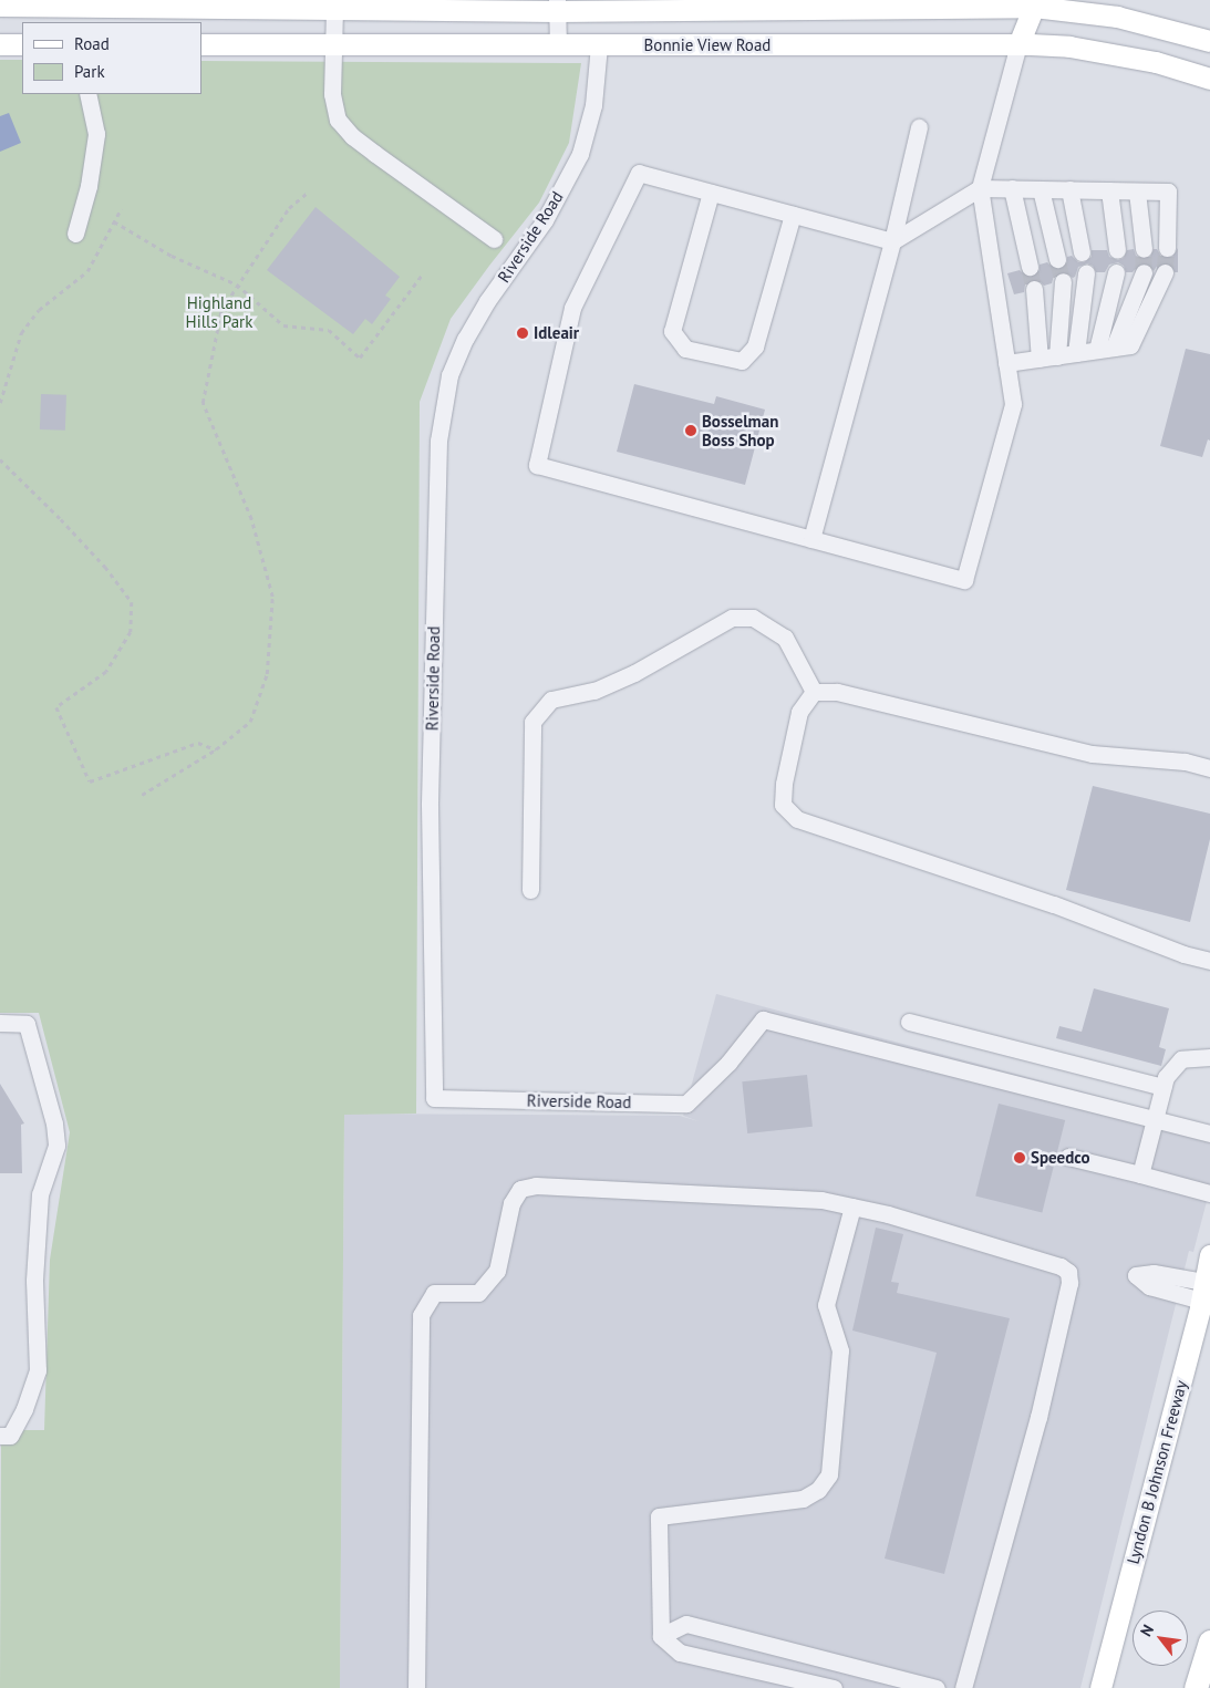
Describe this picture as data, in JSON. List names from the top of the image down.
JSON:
{
  "streets": {
    "main road": ["Bonnie View Road", "Lyndon B Johnson Freeway"],
    "street": ["Riverside Road"]
  },
  "crossings": [
    ["Bonnie View Road", "Riverside Road"]
  ],
  "parks": ["Highland Hills Park"],
  "places": ["Idleair", "Bosselman Boss Shop", "Speedco"],
  "legend": ["Road", "Park"],
  "north": "top left"
}
